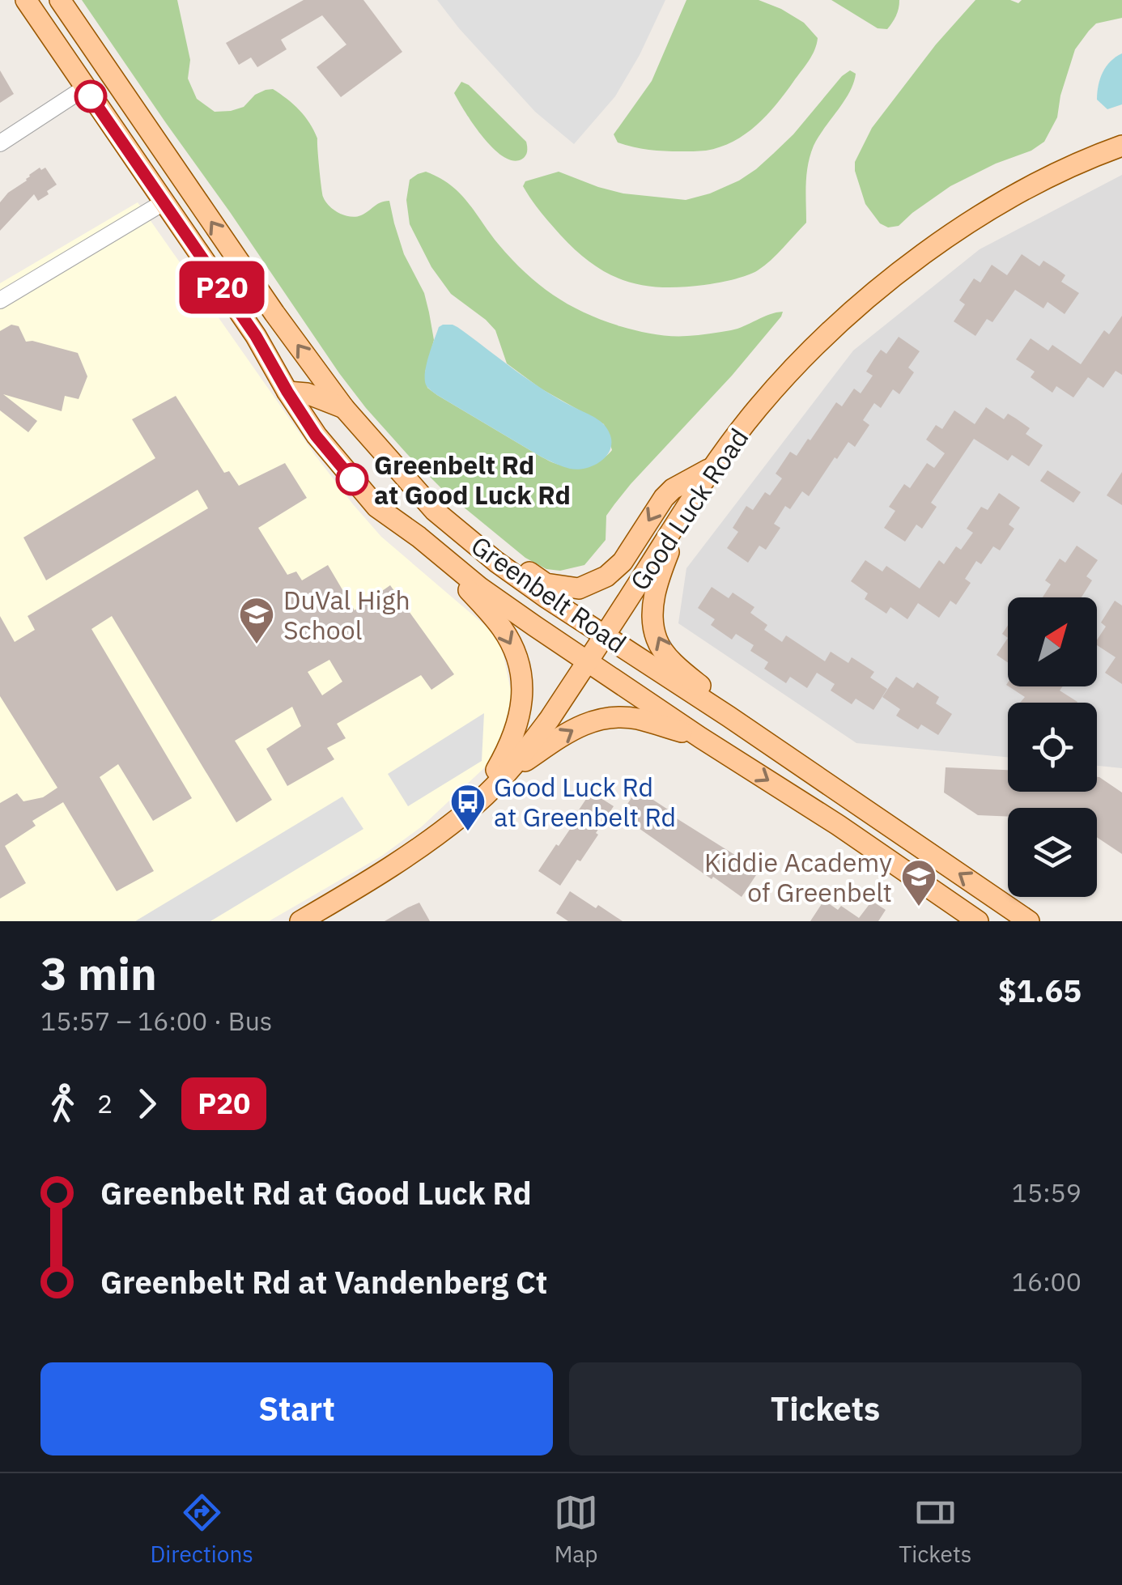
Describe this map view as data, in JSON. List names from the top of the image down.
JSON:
{
  "streets": {
    "main road": ["Good Luck Road", "Greenbelt Road"]
  },
  "crossings": [
    ["Good Luck Road", "Greenbelt Road"]
  ],
  "places": {
    "other": ["Greenbelt Rd at Good Luck Rd"],
    "school or university": ["DuVal High School", "Kiddie Academy of Greenbelt"],
    "bus stop": ["Good Luck Rd at Greenbelt Rd"]
  },
  "lines": ["bus line P20"],
  "north": "top right",
  "page": {
    "on_map": "P20",
    "heading": ["3 min", "15:57 – 16:00 · Bus", "$1.65"],
    "legs": ["2", "P20"],
    "list": [
      {
        "name": "Greenbelt Rd at Good Luck Rd",
        "value": "15:59"
      },
      {
        "name": "Greenbelt Rd at Vandenberg Ct",
        "value": "16:00"
      }
    ],
    "buttons": ["Start", "Tickets"],
    "tabs": ["Directions", "Map", "Tickets"]
  }
}
